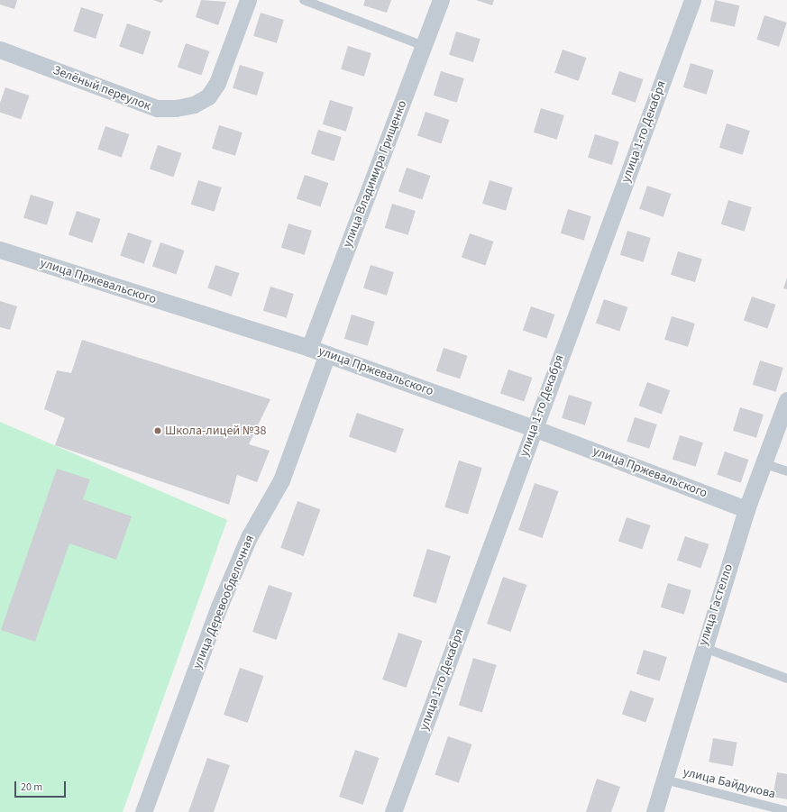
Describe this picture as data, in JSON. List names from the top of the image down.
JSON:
{
  "streets": {
    "street": [
      "Зелёный переулок",
      "улица 1-го Декабря",
      "улица Владимира Грищенко",
      "улица Пржевальского",
      "улица Деревообделочная",
      "улица Гастелло"
    ],
    "lane": ["улица Байдукова"]
  },
  "crossings": [
    ["улица 1-го Декабря", "улица Пржевальского"],
    ["улица Владимира Грищенко", "улица Пржевальского"],
    ["улица Пржевальского", "улица Деревообделочная"],
    ["улица Пржевальского", "улица Гастелло"],
    ["улица Гастелло", "улица Байдукова"]
  ],
  "places": ["Школа-лицей №38"],
  "scale_bar": "20 m"
}
